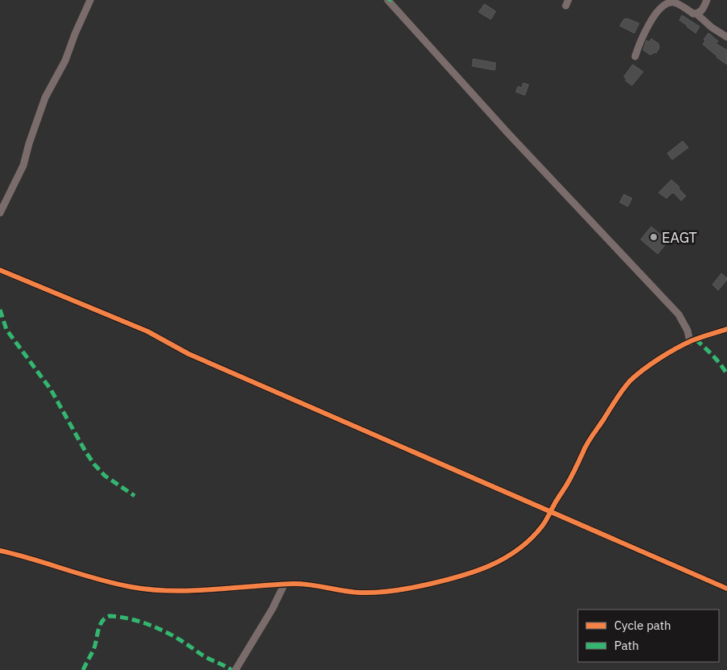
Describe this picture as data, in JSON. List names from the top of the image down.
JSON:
{
  "places": ["EAGT"],
  "legend": ["Cycle path", "Path"]
}
